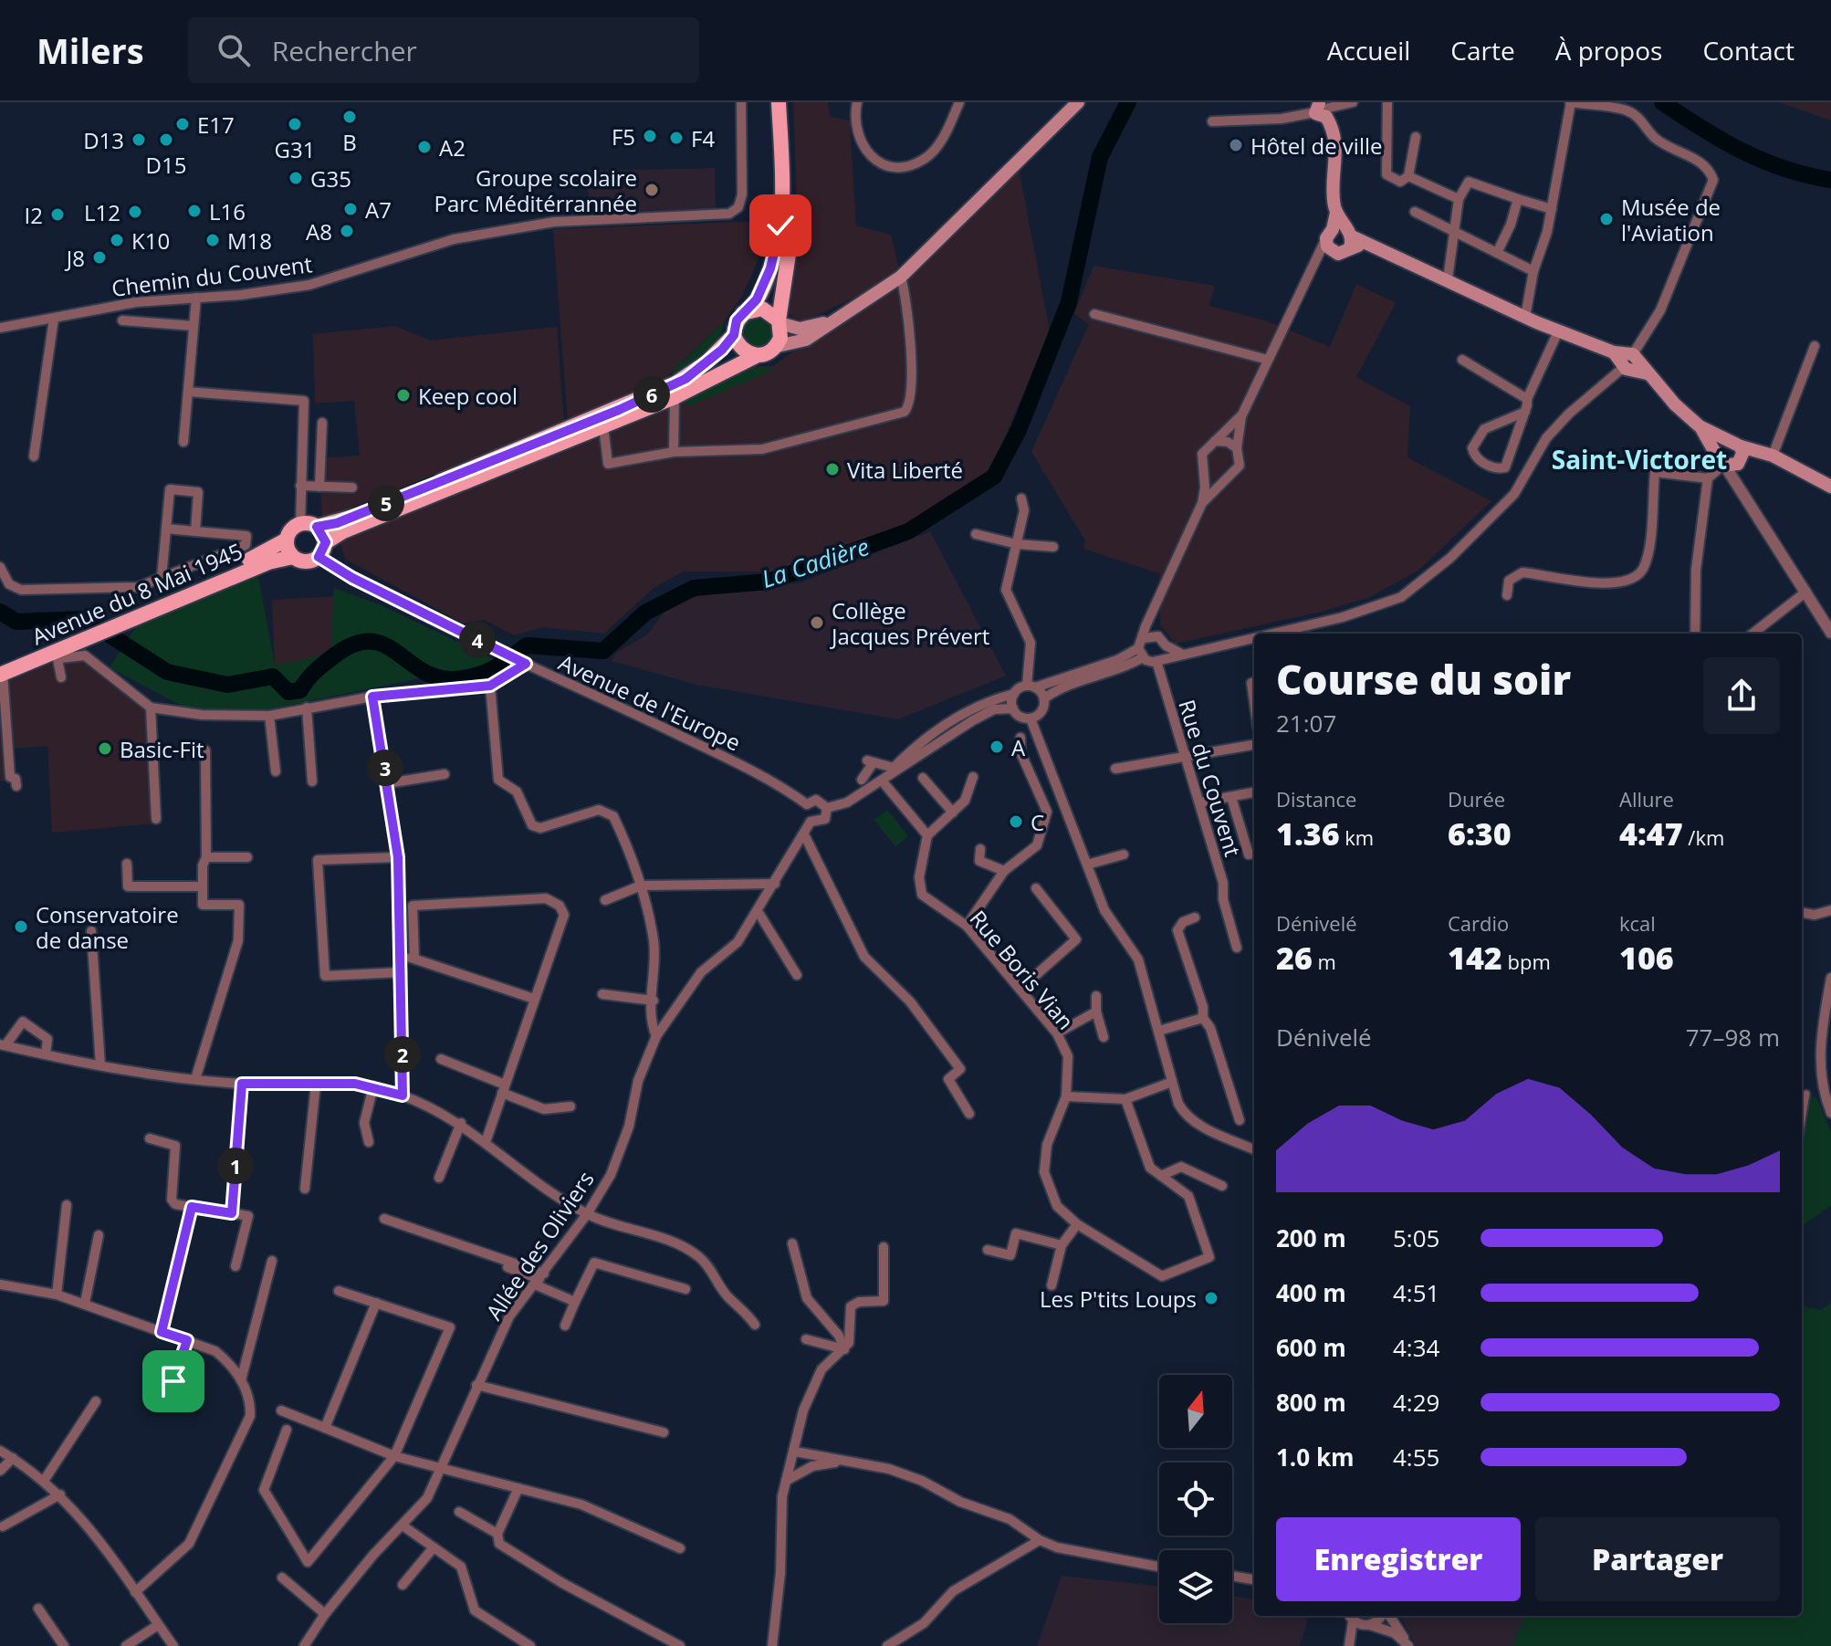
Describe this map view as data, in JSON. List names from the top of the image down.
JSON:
{
  "streets": {
    "main road": ["Avenue du 8 Mai 1945"],
    "street": [
      "Chemin du Couvent",
      "Avenue de l'Europe",
      "Rue du Couvent",
      "Rue Boris Vian",
      "Allée des Oliviers"
    ]
  },
  "crossings": [
    ["Avenue du 8 Mai 1945", "Avenue de l'Europe"],
    ["Avenue de l'Europe", "Allée des Oliviers"]
  ],
  "districts": ["Saint-Victoret"],
  "water": ["La Cadière"],
  "places": [
    "B",
    "E17",
    "G31",
    "F5",
    "F4",
    "D13",
    "D15",
    "Hôtel de ville",
    "A2",
    "G35",
    "Groupe scolaire Parc Méditérrannée",
    "A7",
    "L16",
    "L12",
    "I2",
    "Musée de l'Aviation",
    "A8",
    "K10",
    "M18",
    "J8",
    "Keep cool",
    "Vita Liberté",
    "Collège Jacques Prévert",
    "A",
    "Basic-Fit",
    "C",
    "Conservatoire de danse",
    "Les P'tits Loups"
  ],
  "north": "top",
  "page": {
    "header": "Milers",
    "search": "Rechercher",
    "nav": [
      "Accueil",
      "Carte",
      "À propos",
      "Contact"
    ],
    "pins": [
      "6",
      "5",
      "4",
      "3",
      "2",
      "1"
    ],
    "heading": ["Course du soir", "21:07"],
    "stats": [
      ["Distance", "1.36 km"],
      ["Durée", "6:30"],
      ["Allure", "4:47 /km"],
      ["Dénivelé", "26 m"],
      ["Cardio", "142 bpm"],
      ["kcal", "106"]
    ],
    "chart": ["Dénivelé", "77–98 m"],
    "list": [
      {
        "name": "200 m",
        "note": "5:05"
      },
      {
        "name": "400 m",
        "note": "4:51"
      },
      {
        "name": "600 m",
        "note": "4:34"
      },
      {
        "name": "800 m",
        "note": "4:29"
      },
      {
        "name": "1.0 km",
        "note": "4:55"
      }
    ],
    "buttons": ["Enregistrer", "Partager"]
  }
}
